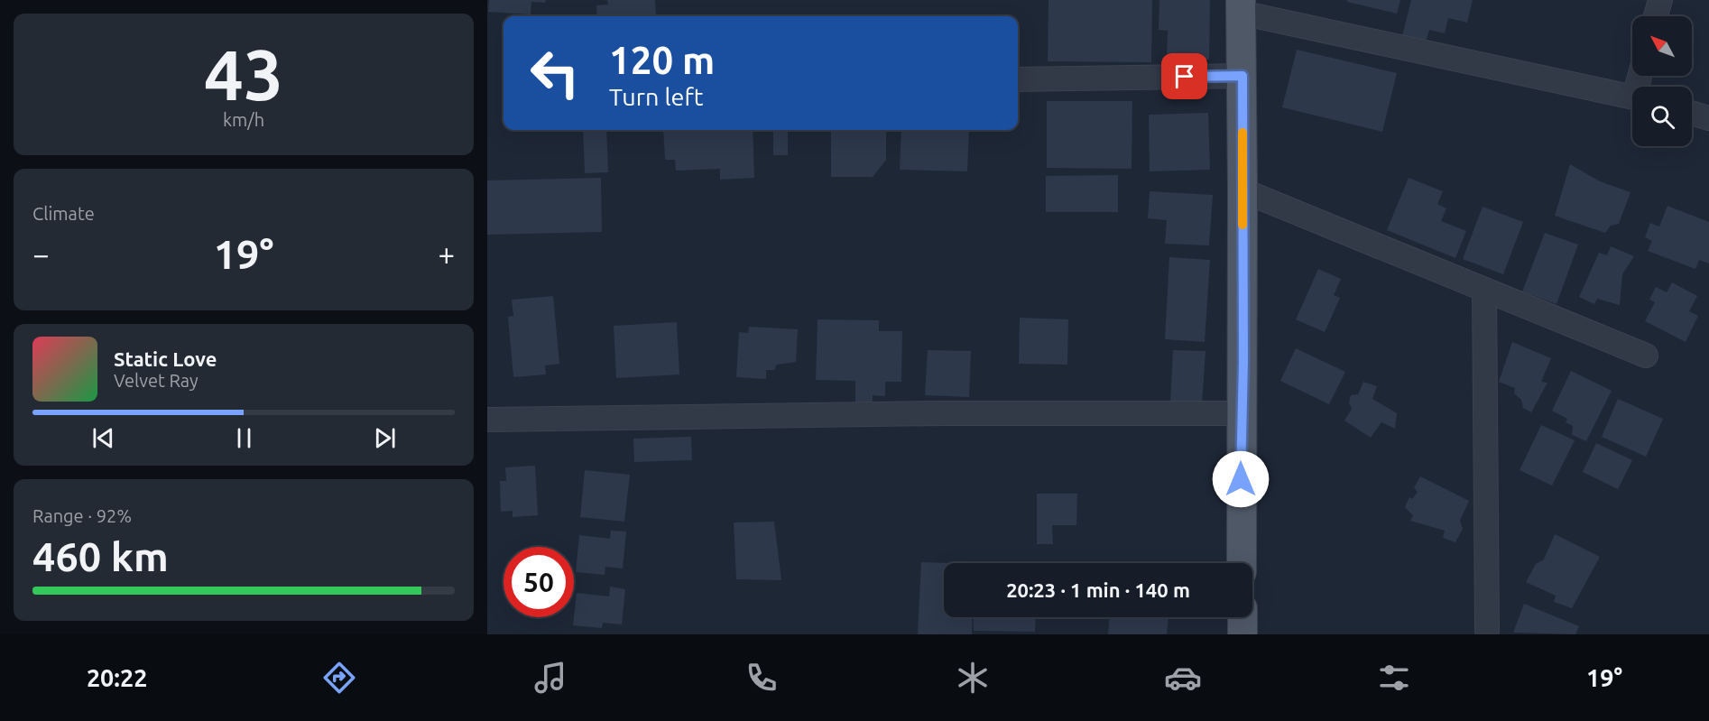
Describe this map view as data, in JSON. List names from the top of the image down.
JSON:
{
  "north": "top left",
  "page": {
    "tile": [
      ["43", "km/h"],
      "Climate",
      ["Range · 92%", "460 km"]
    ],
    "turn": ["120 m", "Turn left"],
    "heat": ["−", "19°", "+"],
    "song": ["Static Love", "Velvet Ray"],
    "limit": "50",
    "trip": "20:23 · 1 min · 140 m",
    "tabs": ["20:22", "19°"]
  }
}
